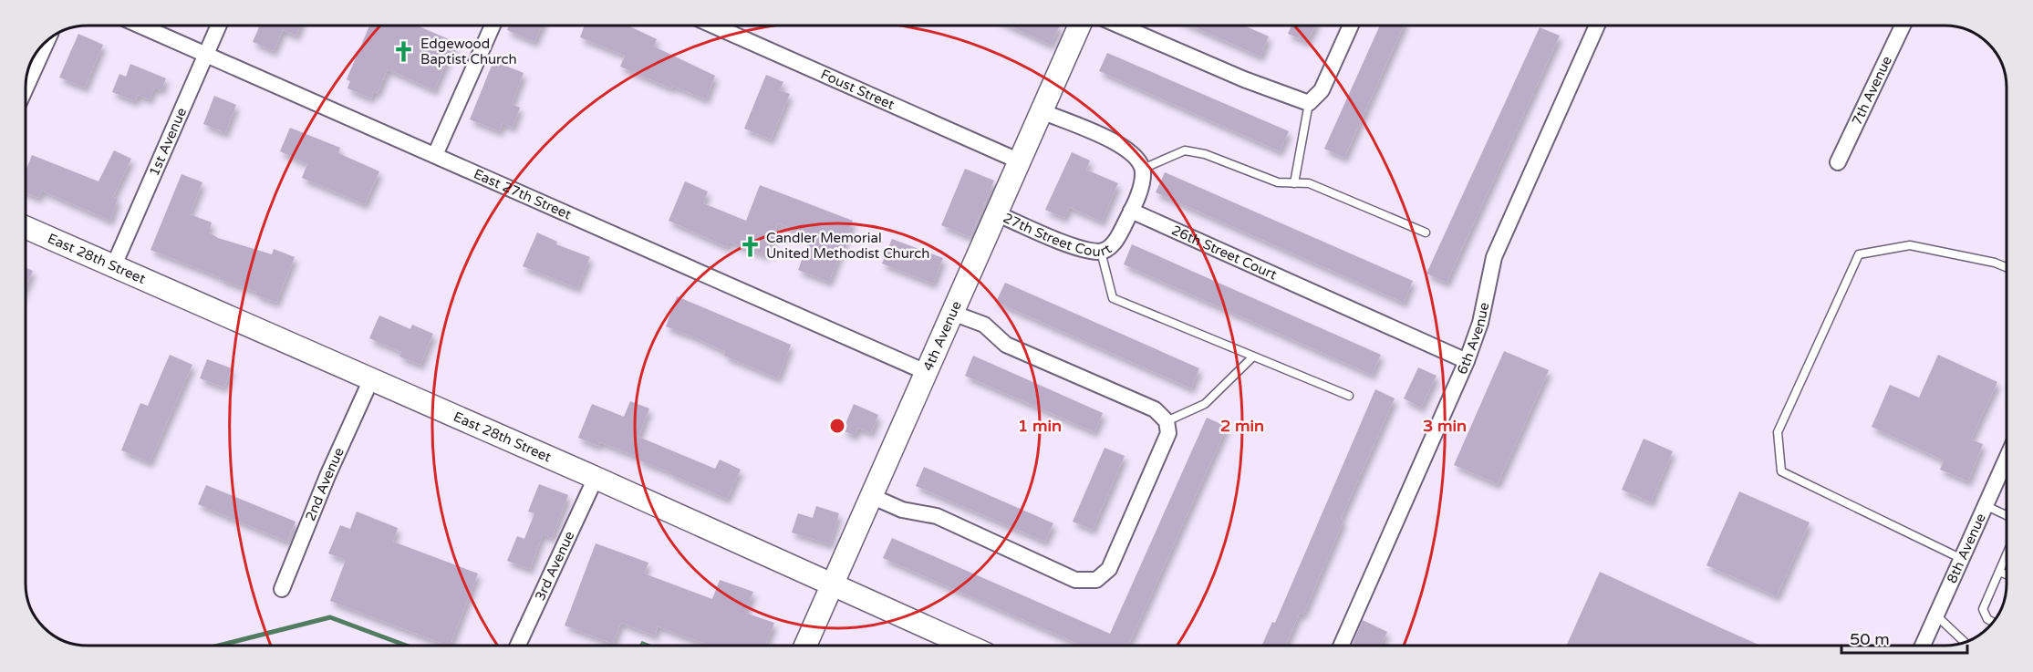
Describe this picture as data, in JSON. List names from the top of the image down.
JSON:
{
  "streets": {
    "street": [
      "Foust Street",
      "7th Avenue",
      "1st Avenue",
      "East 27th Street",
      "27th Street Court",
      "26th Street Court",
      "East 28th Street",
      "4th Avenue",
      "6th Avenue",
      "2nd Avenue",
      "8th Avenue",
      "3rd Avenue"
    ]
  },
  "crossings": [
    ["Foust Street", "4th Avenue"],
    ["1st Avenue", "East 27th Street"],
    ["1st Avenue", "East 28th Street"],
    ["East 27th Street", "4th Avenue"],
    ["27th Street Court", "26th Street Court"],
    ["27th Street Court", "4th Avenue"],
    ["26th Street Court", "6th Avenue"],
    ["East 28th Street", "4th Avenue"],
    ["East 28th Street", "2nd Avenue"],
    ["East 28th Street", "3rd Avenue"]
  ],
  "places": {
    "church": ["Edgewood Baptist Church", "Candler Memorial United Methodist Church"]
  },
  "scale_bar": "50 m",
  "rings": ["1 min", "2 min", "3 min"]
}
